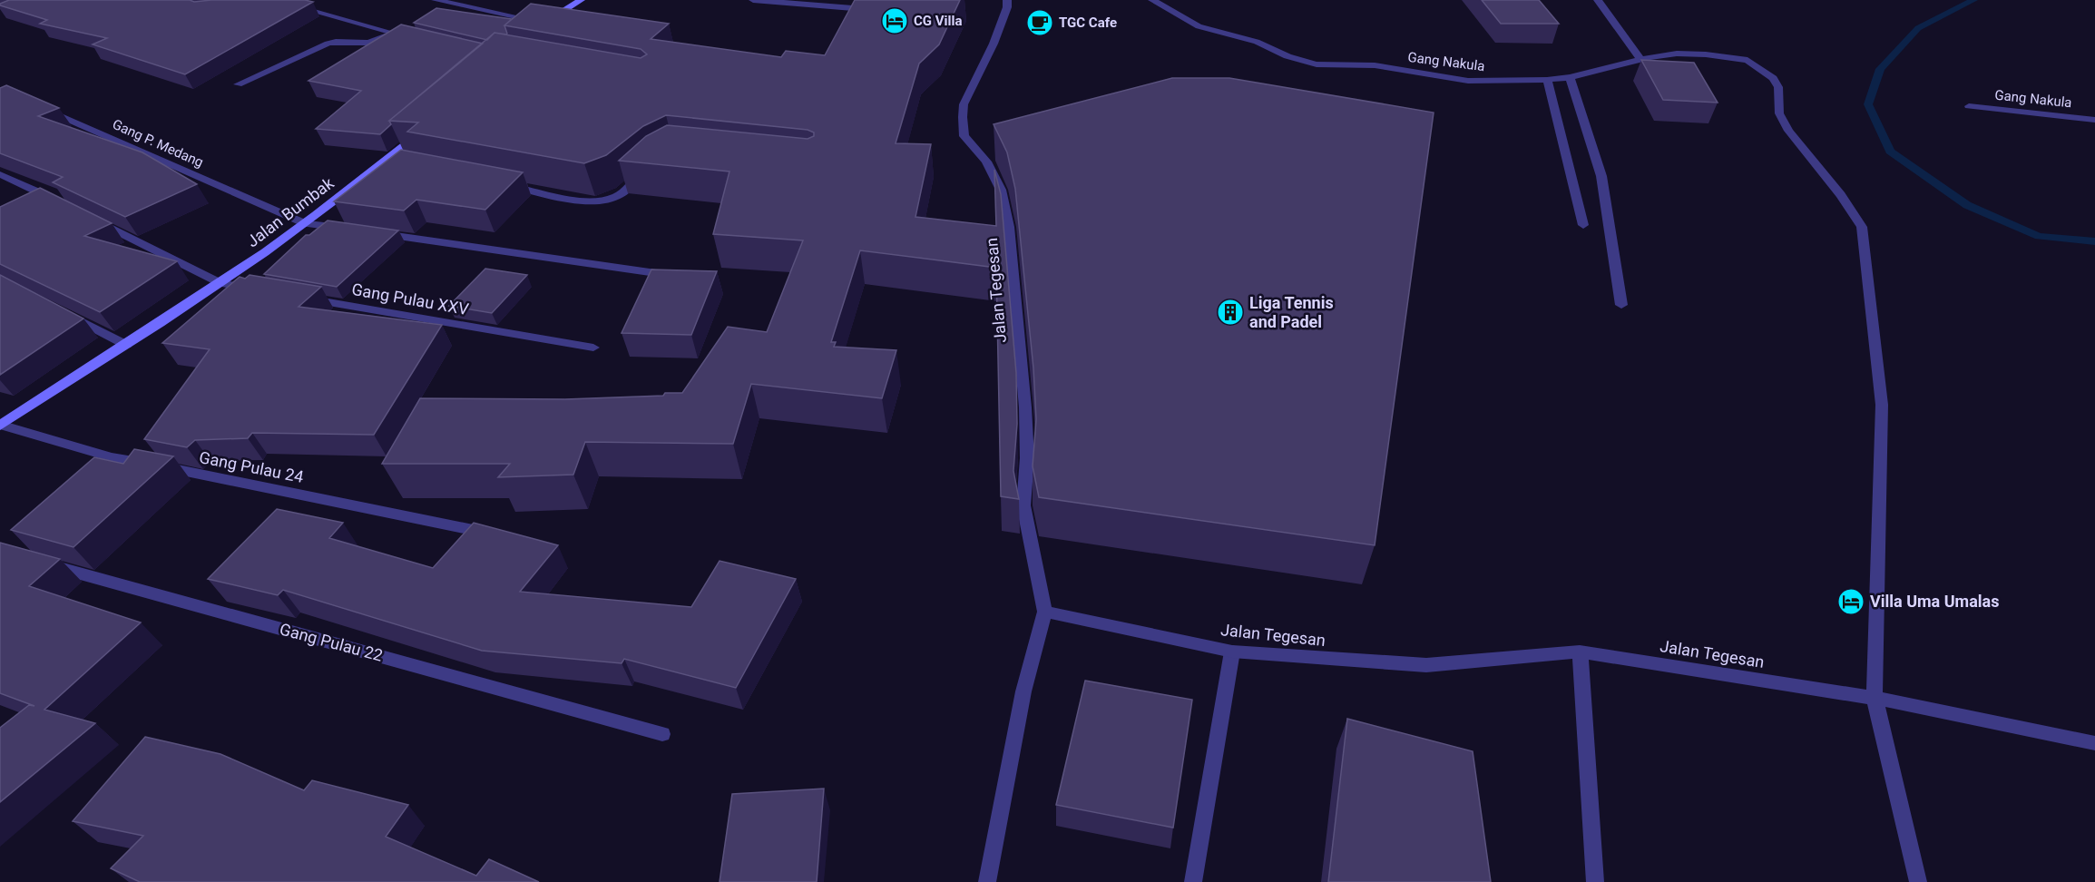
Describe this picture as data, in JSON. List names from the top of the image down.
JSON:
{
  "streets": {
    "street": [
      "Gang Nakula",
      "Gang P. Medang",
      "Jalan Bumbak",
      "Jalan Tegesan",
      "Gang Pulau XXV",
      "Gang Pulau 24",
      "Gang Pulau 22"
    ]
  },
  "crossings": [
    ["Gang Nakula", "Jalan Tegesan"],
    ["Gang P. Medang", "Jalan Bumbak"],
    ["Jalan Bumbak", "Gang Pulau 24"]
  ],
  "places": {
    "hotel": ["CG Villa", "Villa Uma Umalas"],
    "cafe": ["TGC Cafe"],
    "building": ["Liga Tennis and Padel"]
  }
}
